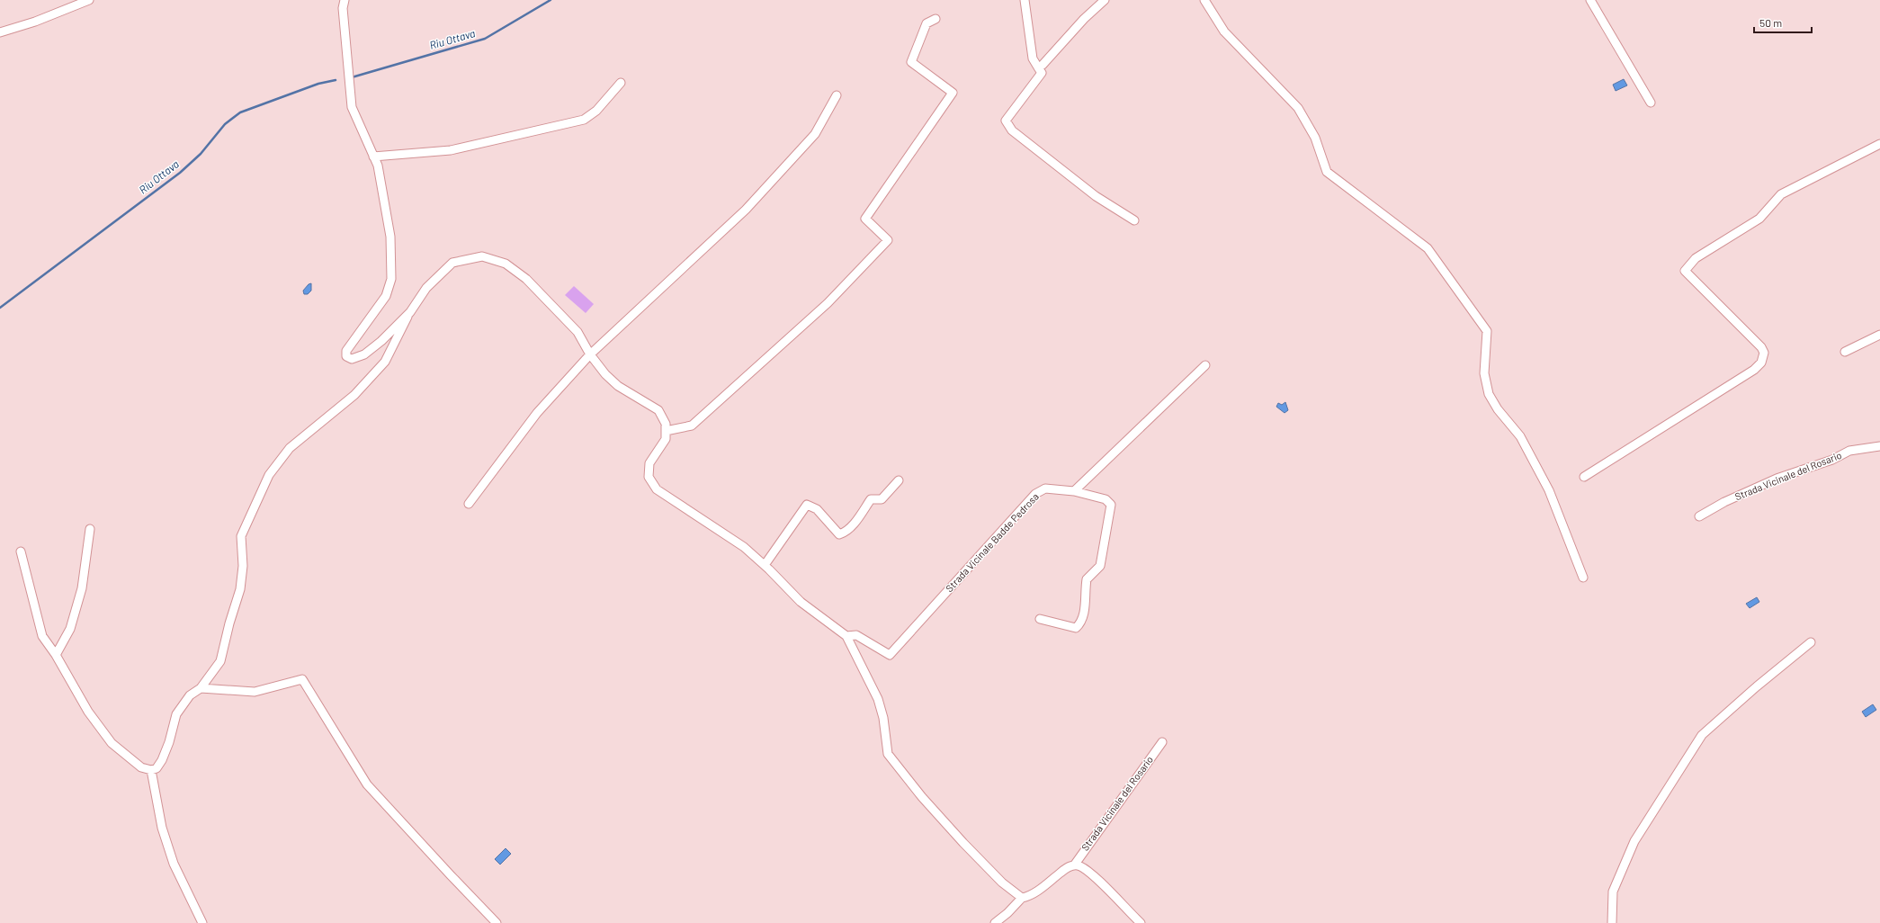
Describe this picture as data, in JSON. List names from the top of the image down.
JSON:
{
  "streets": {
    "street": ["Strada Vicinale del Rosario", "Strada Vicinale Badde Pedrosa"]
  },
  "water": ["Riu Ottava"],
  "scale_bar": "50 m"
}
